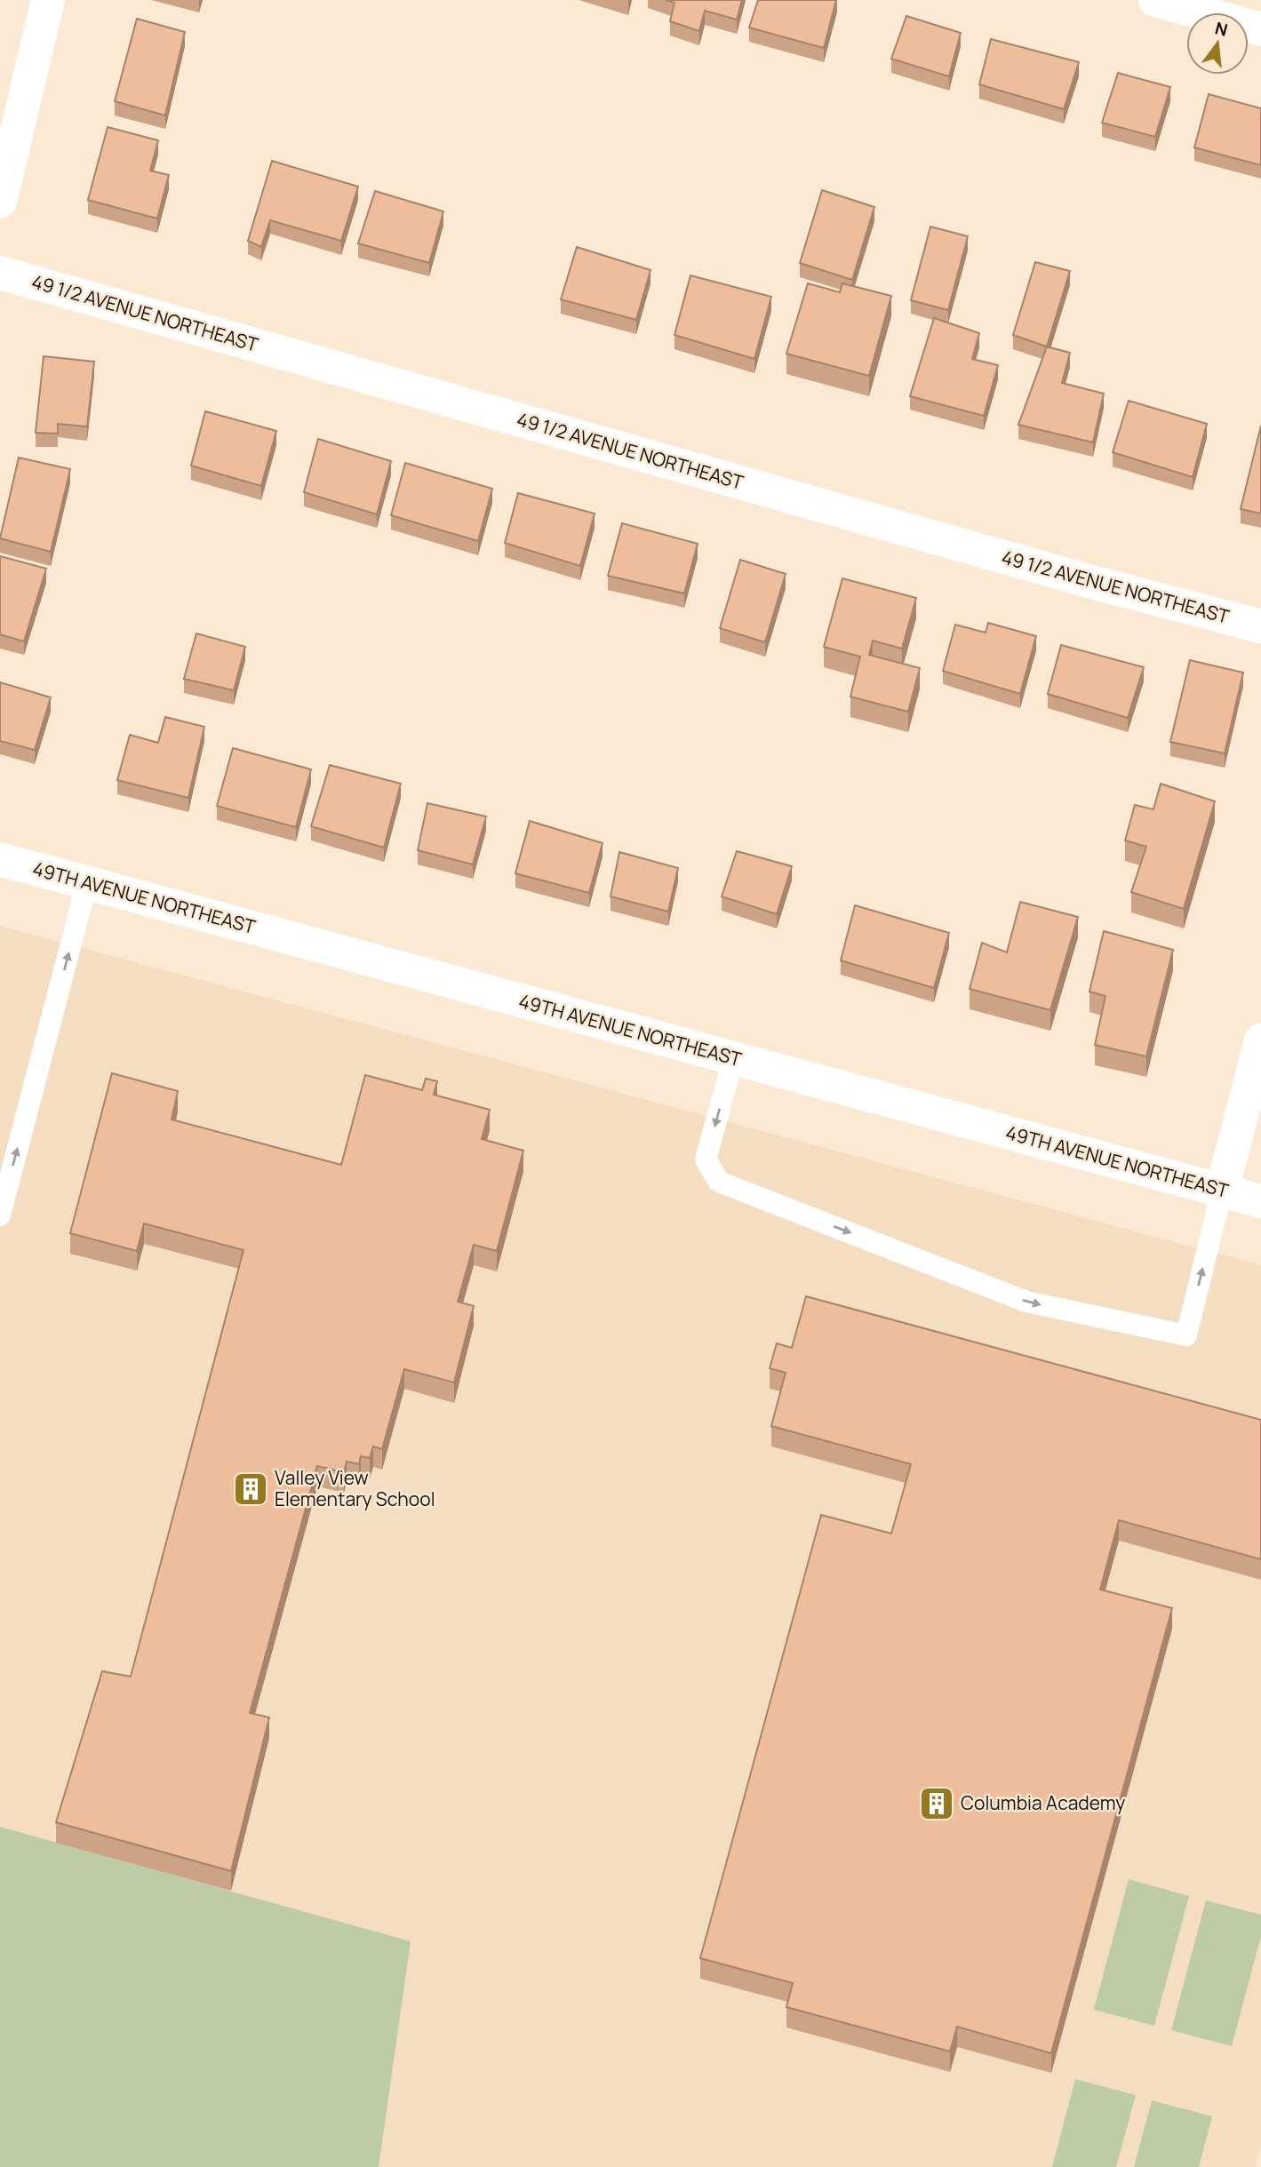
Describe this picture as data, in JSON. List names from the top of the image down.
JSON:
{
  "streets": {
    "street": ["49 1/2 AVENUE NORTHEAST", "49TH AVENUE NORTHEAST"]
  },
  "places": {
    "building": ["Valley View Elementary School", "Columbia Academy"]
  },
  "north": "top"
}
